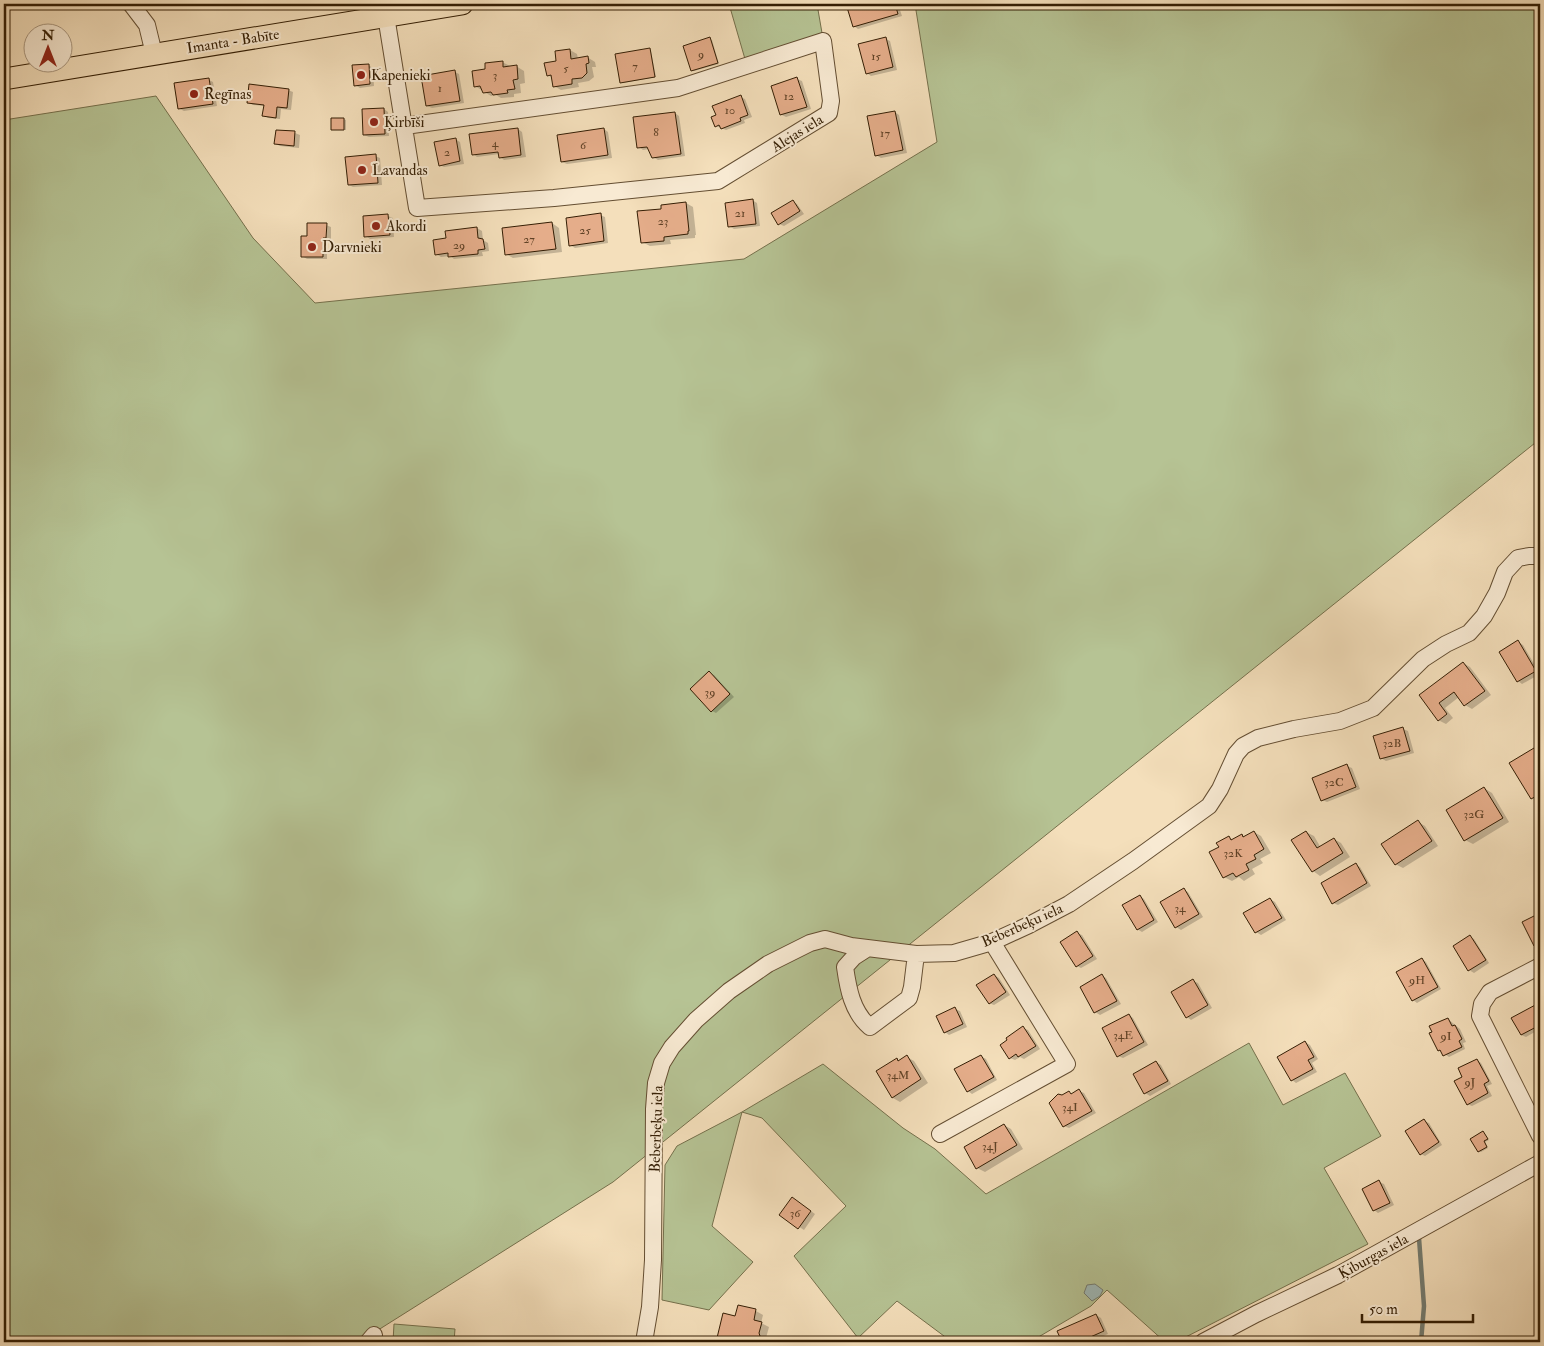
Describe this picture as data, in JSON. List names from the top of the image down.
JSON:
{
  "streets": {
    "main road": ["Imanta - Babīte"],
    "street": ["Alejas iela", "Beberbeķu iela", "Ķiburgas iela"]
  },
  "places": [
    "Kapenieki",
    "Regīnas",
    "Ķirbīši",
    "Lavandas",
    "Akordi",
    "Darvnieki"
  ],
  "house_numbers": [
    "9",
    "15",
    "7",
    "5",
    "3",
    "1",
    "12",
    "10",
    "8",
    "17",
    "4",
    "6",
    "2",
    "21",
    "23",
    "25",
    "27",
    "29",
    "39",
    "32B",
    "32C",
    "32G",
    "32K",
    "34",
    "9H",
    "34E",
    "9I",
    "34M",
    "9J",
    "34I",
    "34J",
    "36"
  ],
  "scale_bar": "50 m",
  "north": "top"
}
